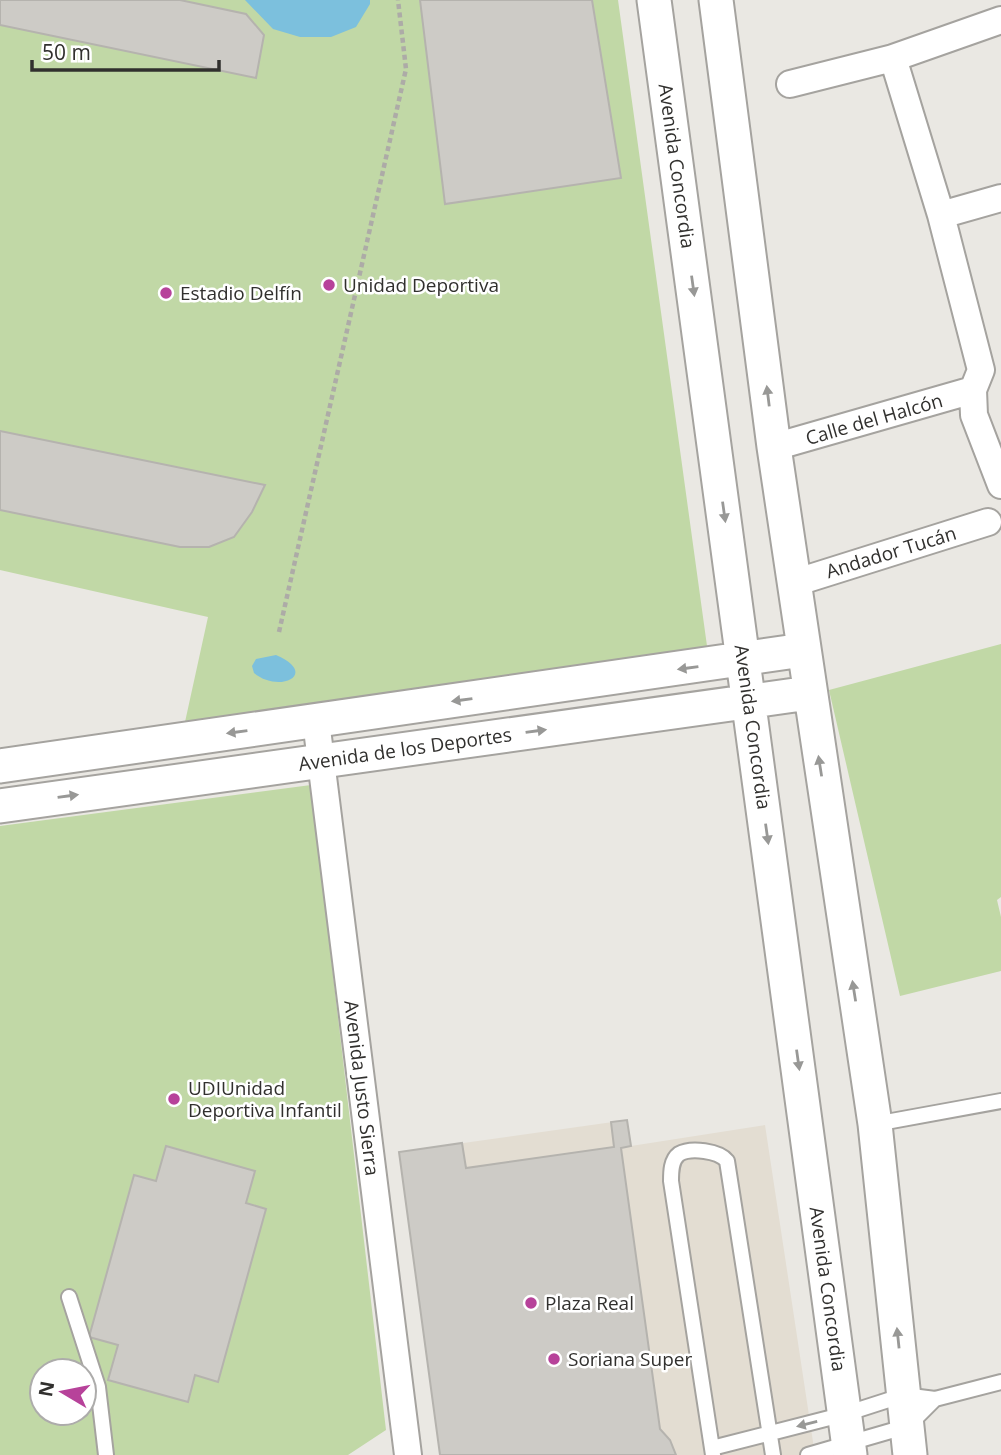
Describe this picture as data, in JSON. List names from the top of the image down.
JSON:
{
  "streets": {
    "street": [
      "Avenida Concordia",
      "Calle del Halcón",
      "Andador Tucán",
      "Avenida de los Deportes",
      "Avenida Justo Sierra"
    ]
  },
  "crossings": [
    ["Avenida Concordia", "Avenida de los Deportes"],
    ["Avenida de los Deportes", "Avenida Justo Sierra"]
  ],
  "places": [
    "Unidad Deportiva",
    "Estadio Delfín",
    "UDIUnidad Deportiva Infantil",
    "Plaza Real",
    "Soriana Super"
  ],
  "scale_bar": "50 m",
  "north": "left"
}
